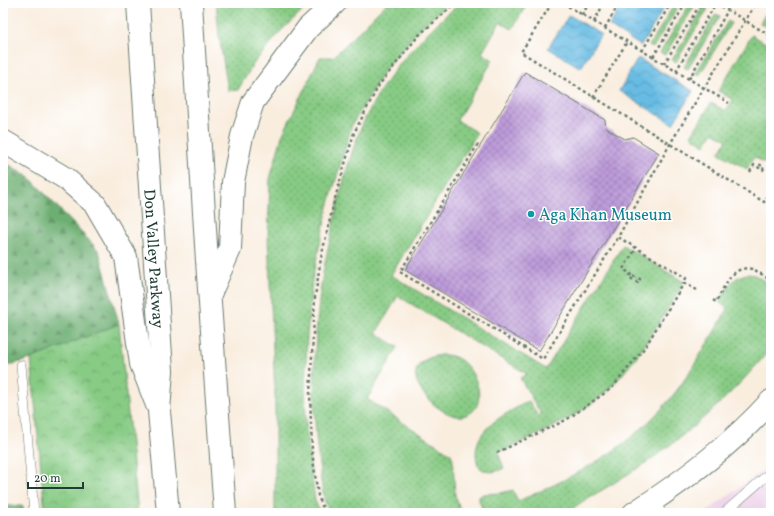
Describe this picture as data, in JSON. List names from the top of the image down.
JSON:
{
  "streets": {
    "main road": ["Don Valley Parkway"]
  },
  "places": ["Aga Khan Museum"],
  "scale_bar": "20 m"
}
